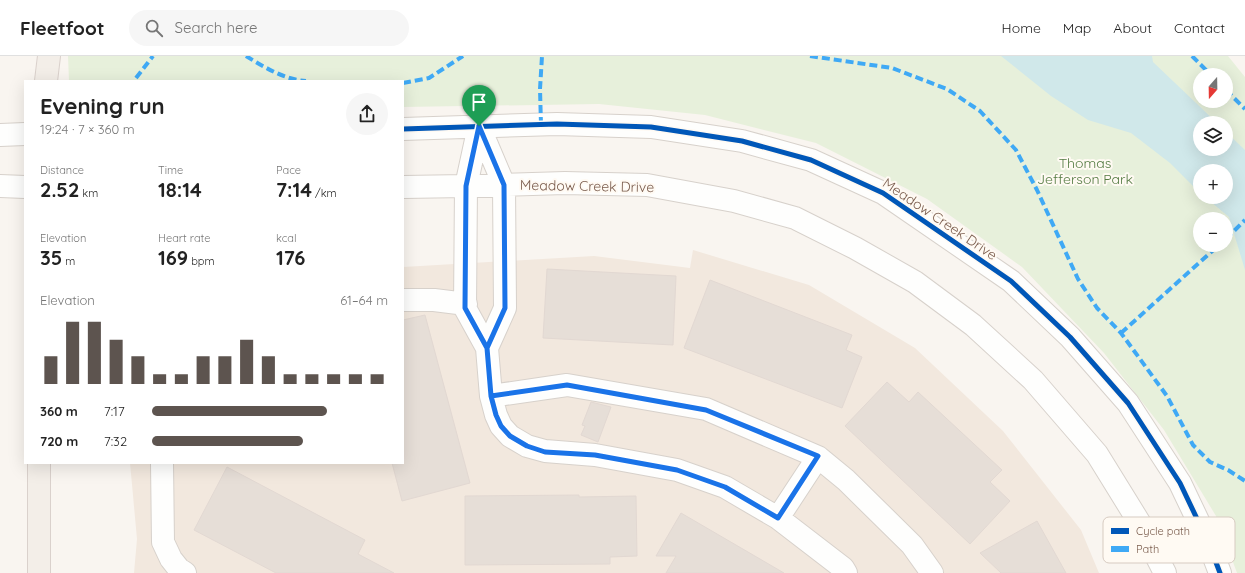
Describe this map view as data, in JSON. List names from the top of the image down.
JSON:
{
  "streets": {
    "street": ["Meadow Creek Drive"]
  },
  "parks": ["Thomas Jefferson Park"],
  "legend": ["Cycle path", "Path"],
  "north": "bottom",
  "page": {
    "header": "Fleetfoot",
    "search": "Search here",
    "nav": [
      "Home",
      "Map",
      "About",
      "Contact"
    ],
    "map_buttons": ["+", "−"],
    "heading": ["Evening run", "19:24 · 7 × 360 m"],
    "stats": [
      ["Distance", "2.52 km"],
      ["Time", "18:14"],
      ["Pace", "7:14 /km"],
      ["Elevation", "35 m"],
      ["Heart rate", "169 bpm"],
      ["kcal", "176"]
    ],
    "chart": ["Elevation", "61–64 m"],
    "list": [
      {
        "name": "360 m",
        "note": "7:17"
      },
      {
        "name": "720 m",
        "note": "7:32"
      }
    ]
  }
}
